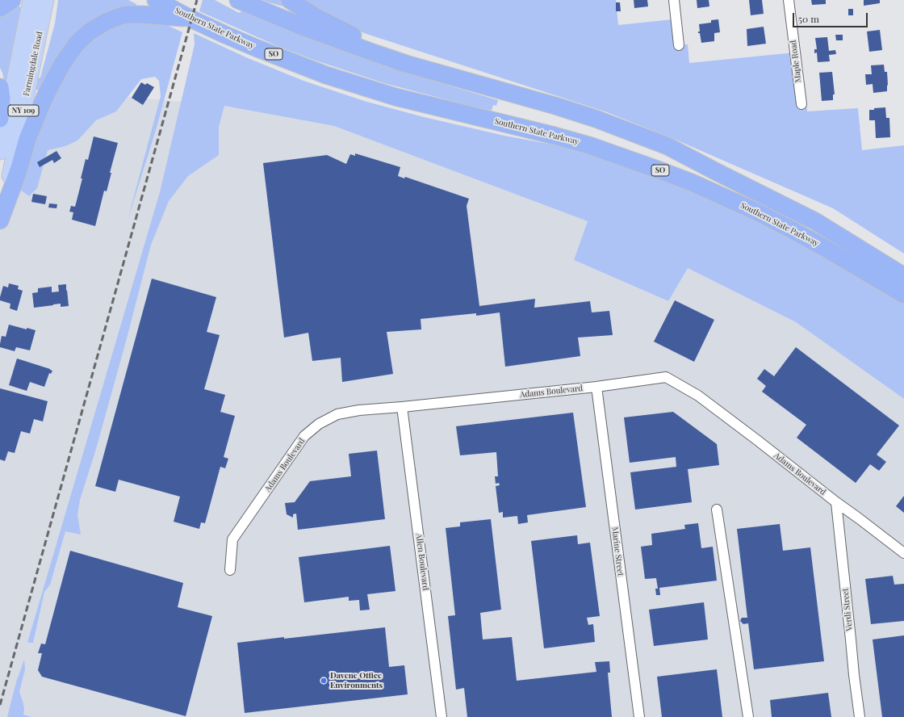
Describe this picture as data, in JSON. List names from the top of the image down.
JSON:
{
  "streets": {
    "highway": ["Southern State Parkway", "SO"],
    "main road": ["Farmingdale Road", "NY 109"],
    "street": [
      "Maple Road",
      "Adams Boulevard",
      "Marine Street",
      "Allen Boulevard",
      "Verdi Street"
    ]
  },
  "crossings": [
    ["Adams Boulevard", "Marine Street"],
    ["Adams Boulevard", "Allen Boulevard"],
    ["Adams Boulevard", "Verdi Street"]
  ],
  "places": ["Davene Office Environments"],
  "scale_bar": "50 m"
}
